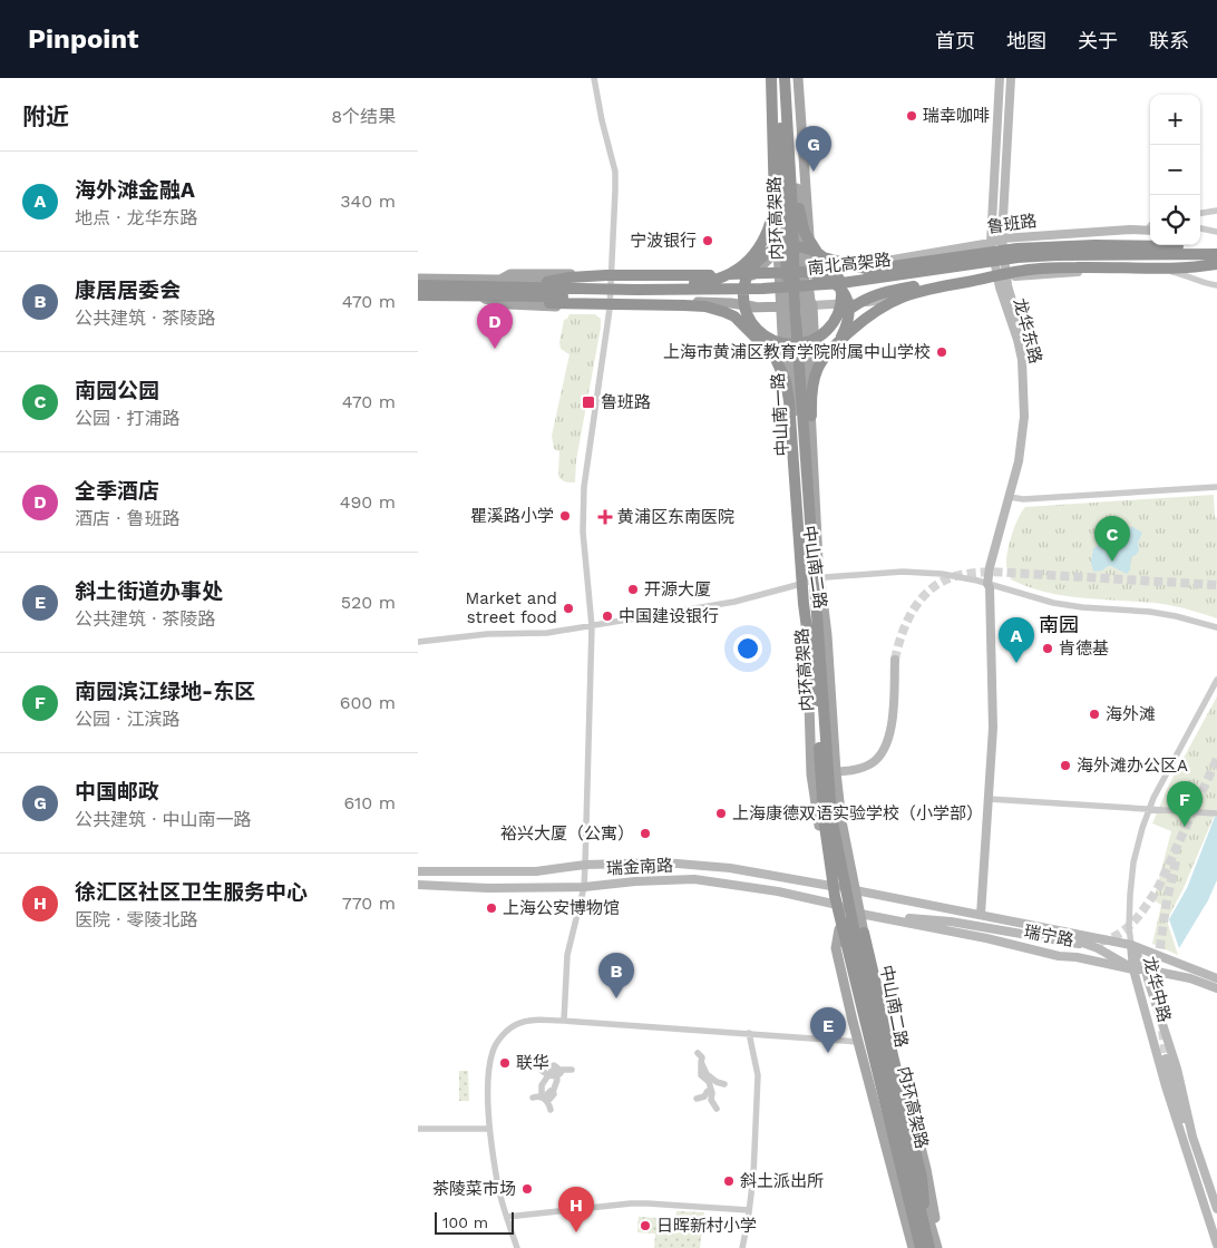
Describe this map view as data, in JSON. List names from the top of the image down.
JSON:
{
  "streets": {
    "highway": ["内环高架路", "南北高架路"],
    "main road": [
      "鲁班路",
      "龙华东路",
      "中山南一路",
      "中山南二路",
      "瑞金南路",
      "瑞宁路",
      "龙华中路"
    ]
  },
  "crossings": [
    ["内环高架路", "中山南二路"],
    ["鲁班路", "龙华东路"],
    ["鲁班路", "中山南二路"],
    ["龙华东路", "瑞金南路"],
    ["中山南一路", "中山南二路"],
    ["中山南二路", "瑞金南路"],
    ["瑞金南路", "瑞宁路"],
    ["瑞宁路", "龙华中路"]
  ],
  "districts": ["南园"],
  "places": {
    "other": [
      "瑞幸咖啡",
      "宁波银行",
      "上海市黄浦区教育学院附属中山学校",
      "瞿溪路小学",
      "开源大厦",
      "Market and street food",
      "中国建设银行",
      "肯德基",
      "海外滩",
      "海外滩办公区A",
      "上海康德双语实验学校（小学部）",
      "裕兴大厦（公寓）",
      "上海公安博物馆",
      "联华",
      "斜土派出所",
      "茶陵菜市场",
      "日晖新村小学"
    ],
    "transit": ["鲁班路"],
    "health": ["黄浦区东南医院"]
  },
  "scale_bar": "100 m",
  "page": {
    "header": "Pinpoint",
    "nav": [
      "首页",
      "地图",
      "关于",
      "联系"
    ],
    "heading": ["附近", "8个结果"],
    "map_buttons": ["+", "−"],
    "pins": [
      "G",
      "D",
      "C",
      "A",
      "F",
      "B",
      "E",
      "H"
    ],
    "list": [
      {
        "mark": "A",
        "name": "海外滩金融A",
        "note": "地点 · 龙华东路",
        "value": "340 m"
      },
      {
        "mark": "B",
        "name": "康居居委会",
        "note": "公共建筑 · 茶陵路",
        "value": "470 m"
      },
      {
        "mark": "C",
        "name": "南园公园",
        "note": "公园 · 打浦路",
        "value": "470 m"
      },
      {
        "mark": "D",
        "name": "全季酒店",
        "note": "酒店 · 鲁班路",
        "value": "490 m"
      },
      {
        "mark": "E",
        "name": "斜土街道办事处",
        "note": "公共建筑 · 茶陵路",
        "value": "520 m"
      },
      {
        "mark": "F",
        "name": "南园滨江绿地-东区",
        "note": "公园 · 江滨路",
        "value": "600 m"
      },
      {
        "mark": "G",
        "name": "中国邮政",
        "note": "公共建筑 · 中山南一路",
        "value": "610 m"
      },
      {
        "mark": "H",
        "name": "徐汇区社区卫生服务中心",
        "note": "医院 · 零陵北路",
        "value": "770 m"
      }
    ],
    "scale": "100 m"
  }
}
